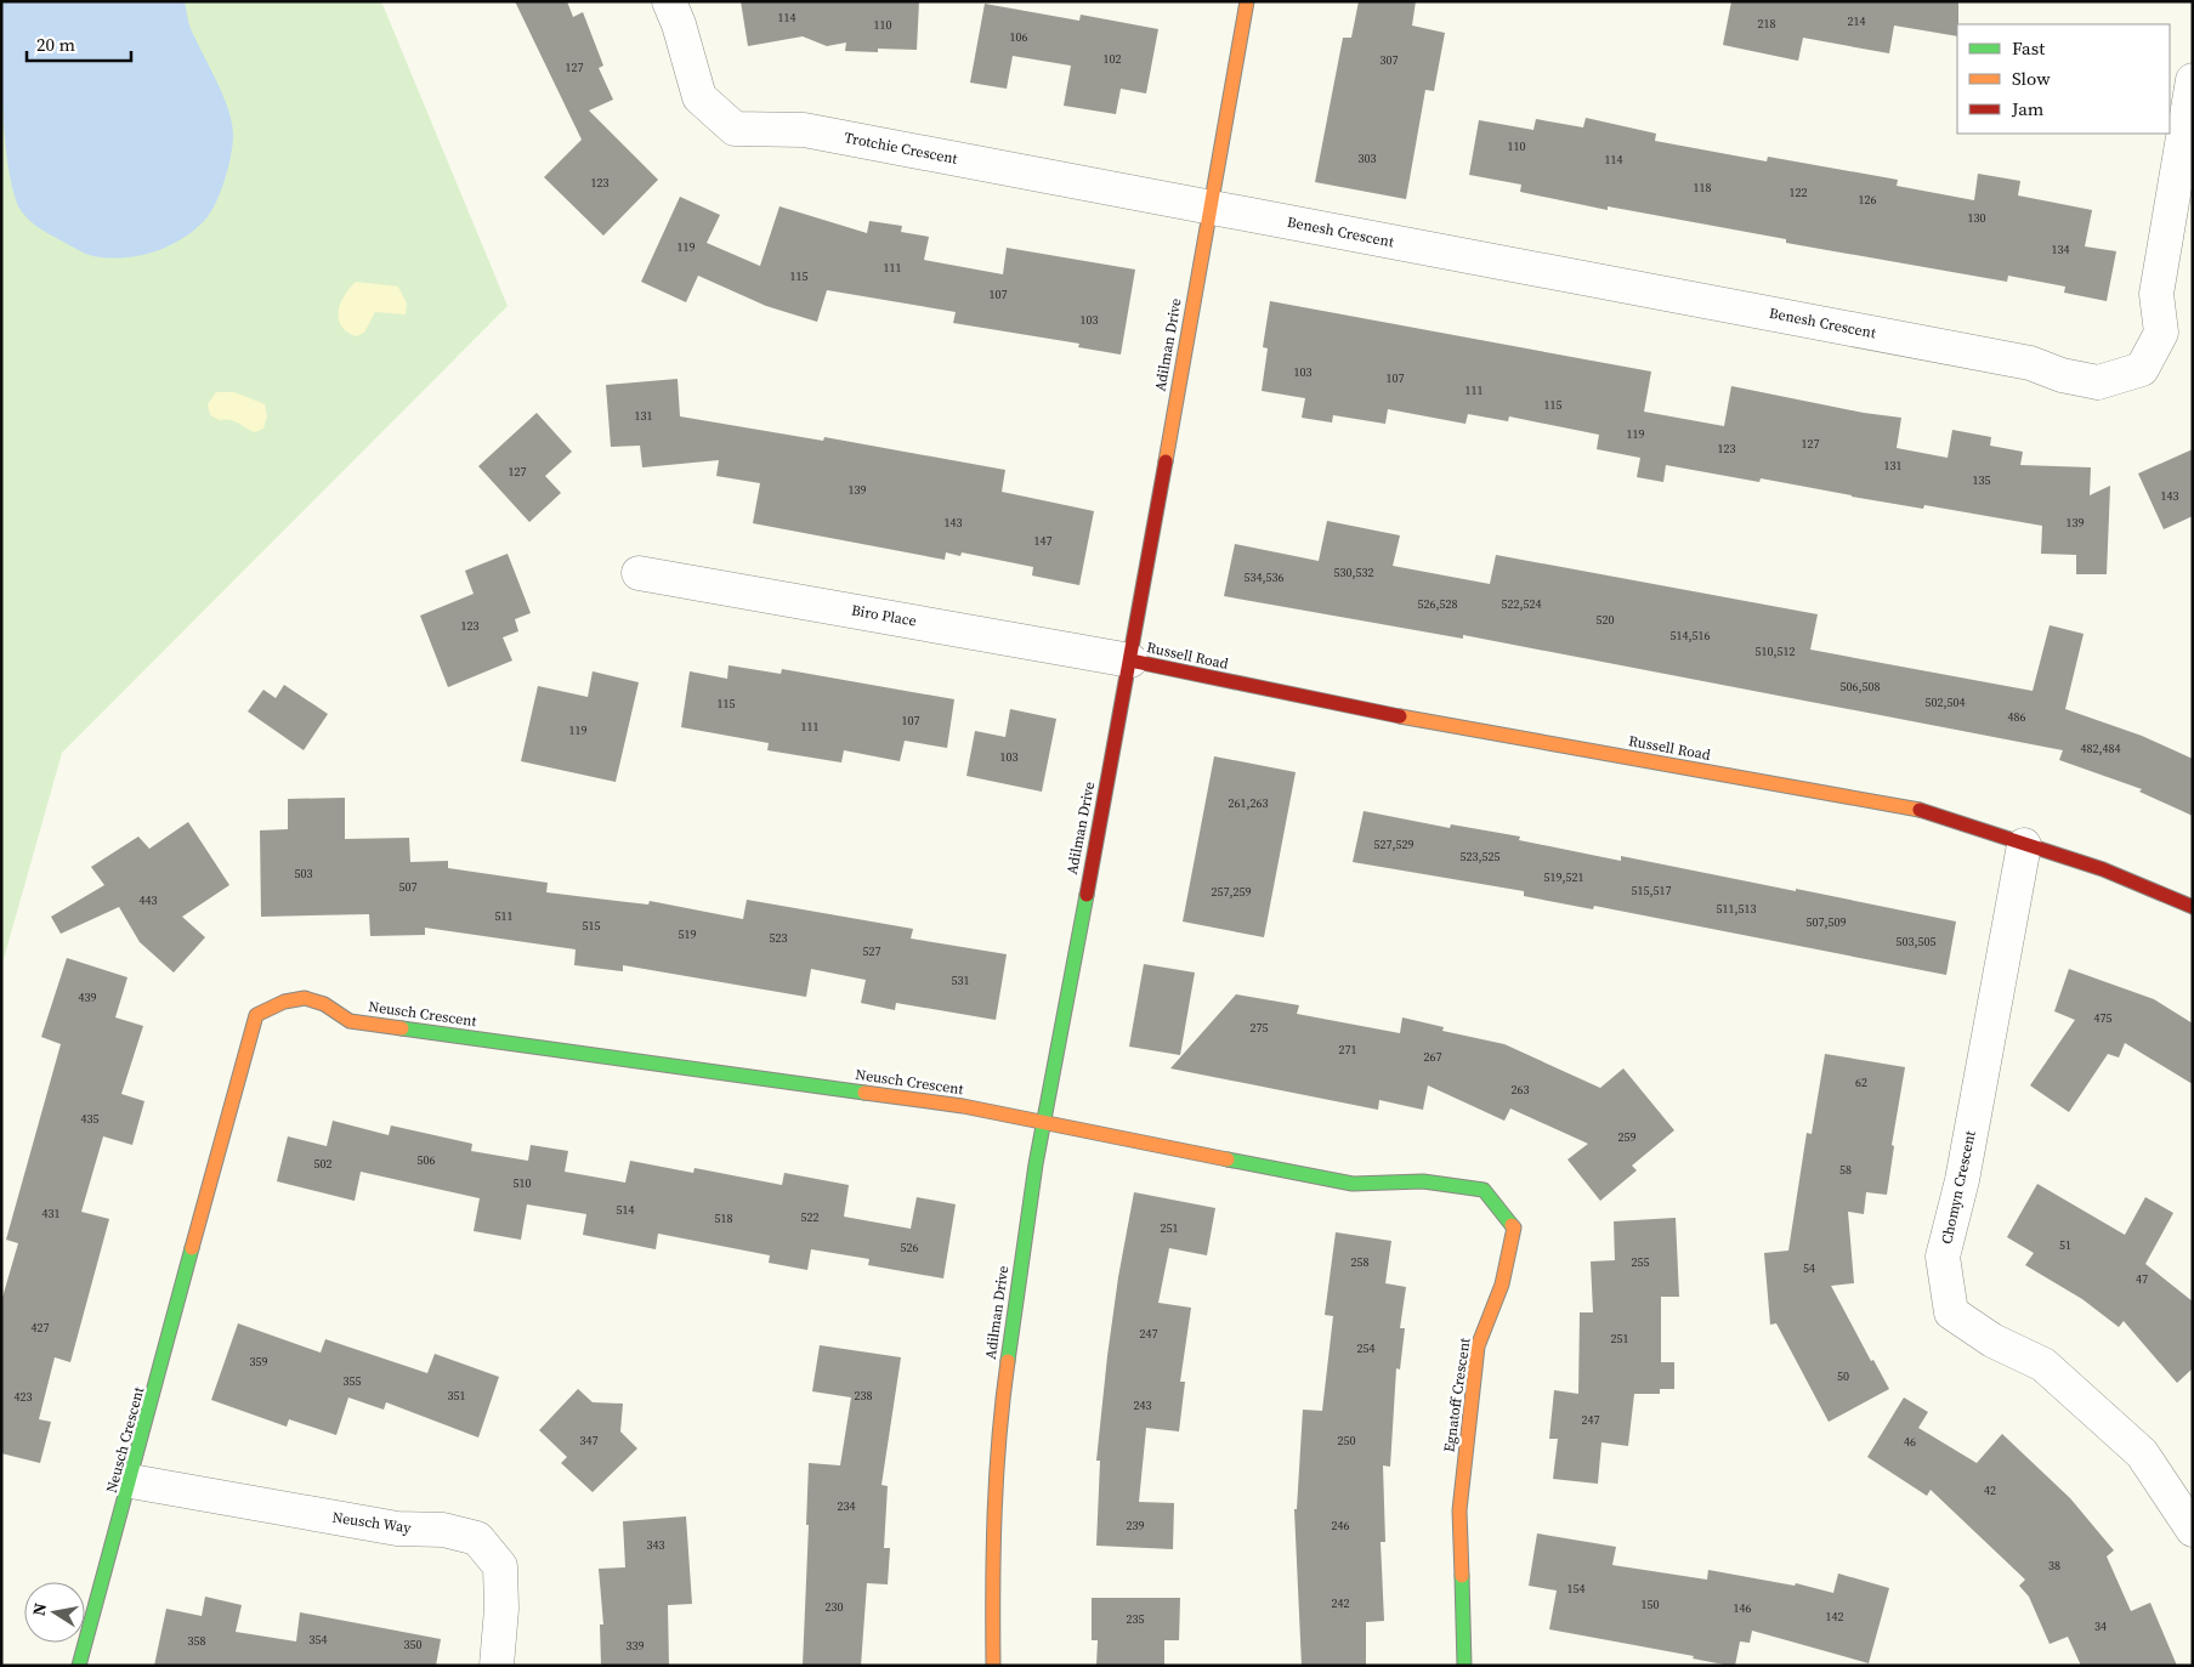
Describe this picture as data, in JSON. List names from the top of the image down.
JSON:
{
  "streets": {
    "street": [
      "Trotchie Crescent",
      "Benesh Crescent",
      "Adilman Drive",
      "Biro Place",
      "Russell Road",
      "Neusch Crescent",
      "Chomyn Crescent",
      "Egnatoff Crescent",
      "Neusch Way"
    ]
  },
  "crossings": [
    ["Trotchie Crescent", "Benesh Crescent"],
    ["Trotchie Crescent", "Adilman Drive"],
    ["Benesh Crescent", "Adilman Drive"],
    ["Adilman Drive", "Biro Place"],
    ["Adilman Drive", "Russell Road"],
    ["Adilman Drive", "Neusch Crescent"],
    ["Adilman Drive", "Egnatoff Crescent"],
    ["Biro Place", "Russell Road"],
    ["Russell Road", "Chomyn Crescent"],
    ["Neusch Crescent", "Egnatoff Crescent"],
    ["Neusch Crescent", "Neusch Way"]
  ],
  "house_numbers": [
    "114",
    "214",
    "218",
    "110",
    "106",
    "102",
    "307",
    "127",
    "110",
    "303",
    "114",
    "123",
    "118",
    "122",
    "126",
    "130",
    "119",
    "134",
    "111",
    "115",
    "107",
    "103",
    "103",
    "107",
    "111",
    "115",
    "131",
    "119",
    "127",
    "123",
    "131",
    "127",
    "135",
    "139",
    "143",
    "143",
    "139",
    "147",
    "530,532",
    "534,536",
    "526,528",
    "522,524",
    "520",
    "123",
    "514,516",
    "510,512",
    "506,508",
    "502,504",
    "115",
    "486",
    "107",
    "111",
    "119",
    "482,484",
    "103",
    "261,263",
    "527,529",
    "523,525",
    "503",
    "519,521",
    "507",
    "515,517",
    "257,259",
    "443",
    "511,513",
    "511",
    "507,509",
    "515",
    "519",
    "523",
    "503,505",
    "527",
    "531",
    "439",
    "475",
    "275",
    "271",
    "267",
    "62",
    "263",
    "435",
    "259",
    "506",
    "502",
    "58",
    "510",
    "514",
    "431",
    "522",
    "518",
    "251",
    "51",
    "526",
    "258",
    "255",
    "54",
    "47",
    "427",
    "247",
    "251",
    "254",
    "359",
    "50",
    "355",
    "351",
    "238",
    "423",
    "243",
    "247",
    "347",
    "250",
    "46",
    "42",
    "234",
    "239",
    "246",
    "343",
    "38",
    "154",
    "242",
    "150",
    "230",
    "146",
    "142",
    "235",
    "34",
    "354",
    "358",
    "350",
    "339"
  ],
  "legend": ["Fast", "Slow", "Jam"],
  "scale_bar": "20 m",
  "north": "left"
}
